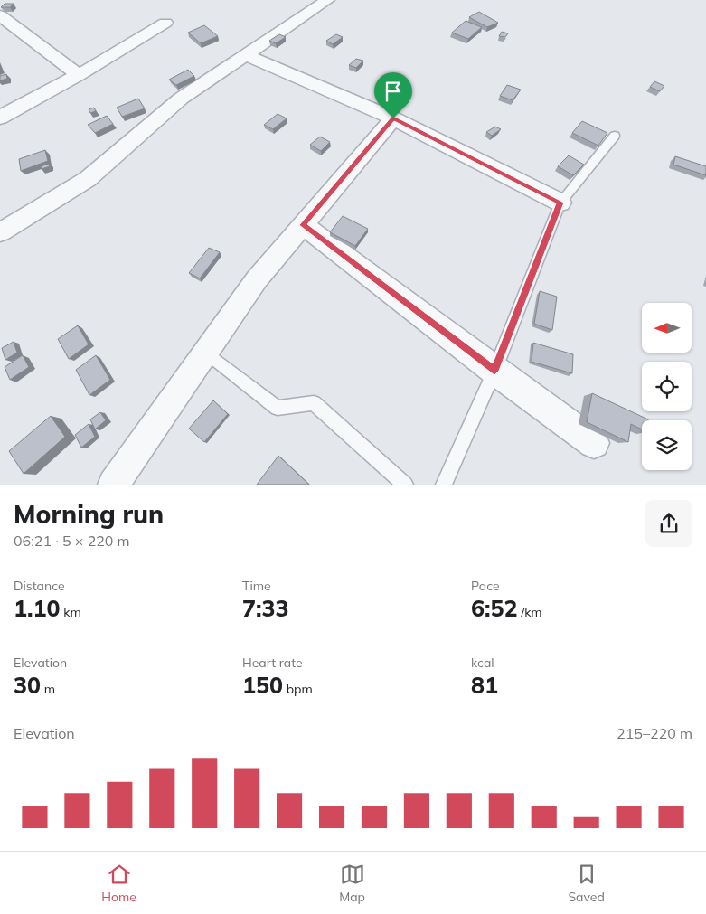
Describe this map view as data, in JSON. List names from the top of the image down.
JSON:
{
  "north": "left",
  "page": {
    "heading": ["Morning run", "06:21 · 5 × 220 m"],
    "stats": [
      ["Distance", "1.10 km"],
      ["Time", "7:33"],
      ["Pace", "6:52 /km"],
      ["Elevation", "30 m"],
      ["Heart rate", "150 bpm"],
      ["kcal", "81"]
    ],
    "chart": ["Elevation", "215–220 m"],
    "tabs": ["Home", "Map", "Saved"]
  }
}
